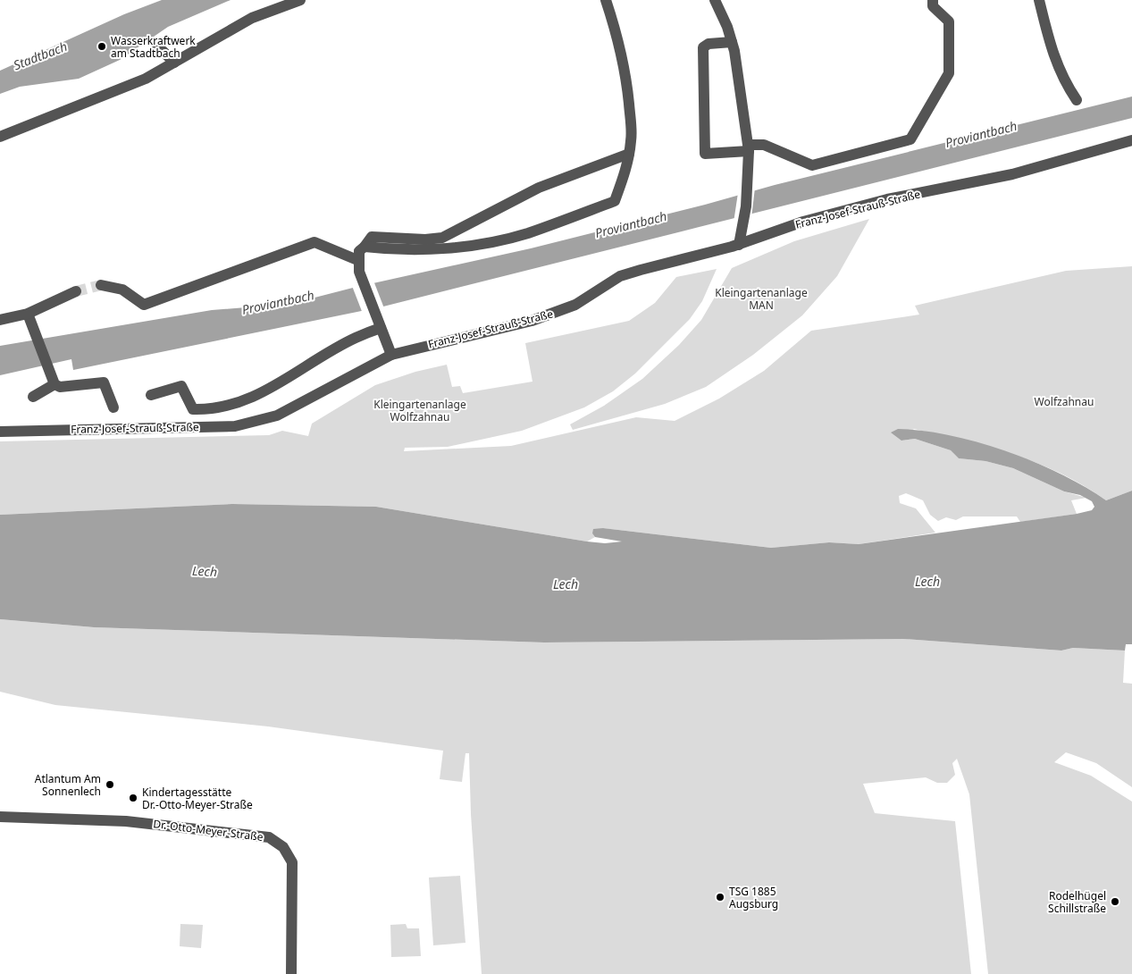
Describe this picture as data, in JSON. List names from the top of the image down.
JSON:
{
  "streets": {
    "street": ["Franz-Josef-Strauß-Straße", "Dr.-Otto-Meyer-Straße"]
  },
  "water": ["Stadtbach", "Proviantbach", "Lech"],
  "parks": ["Kleingartenanlage MAN", "Wolfzahnau", "Kleingartenanlage Wolfzahnau"],
  "places": [
    "Wasserkraftwerk am Stadtbach",
    "Atlantum Am Sonnenlech",
    "Kindertagesstätte Dr.-Otto-Meyer-Straße",
    "TSG 1885 Augsburg",
    "Rodelhügel Schillstraße"
  ]
}
